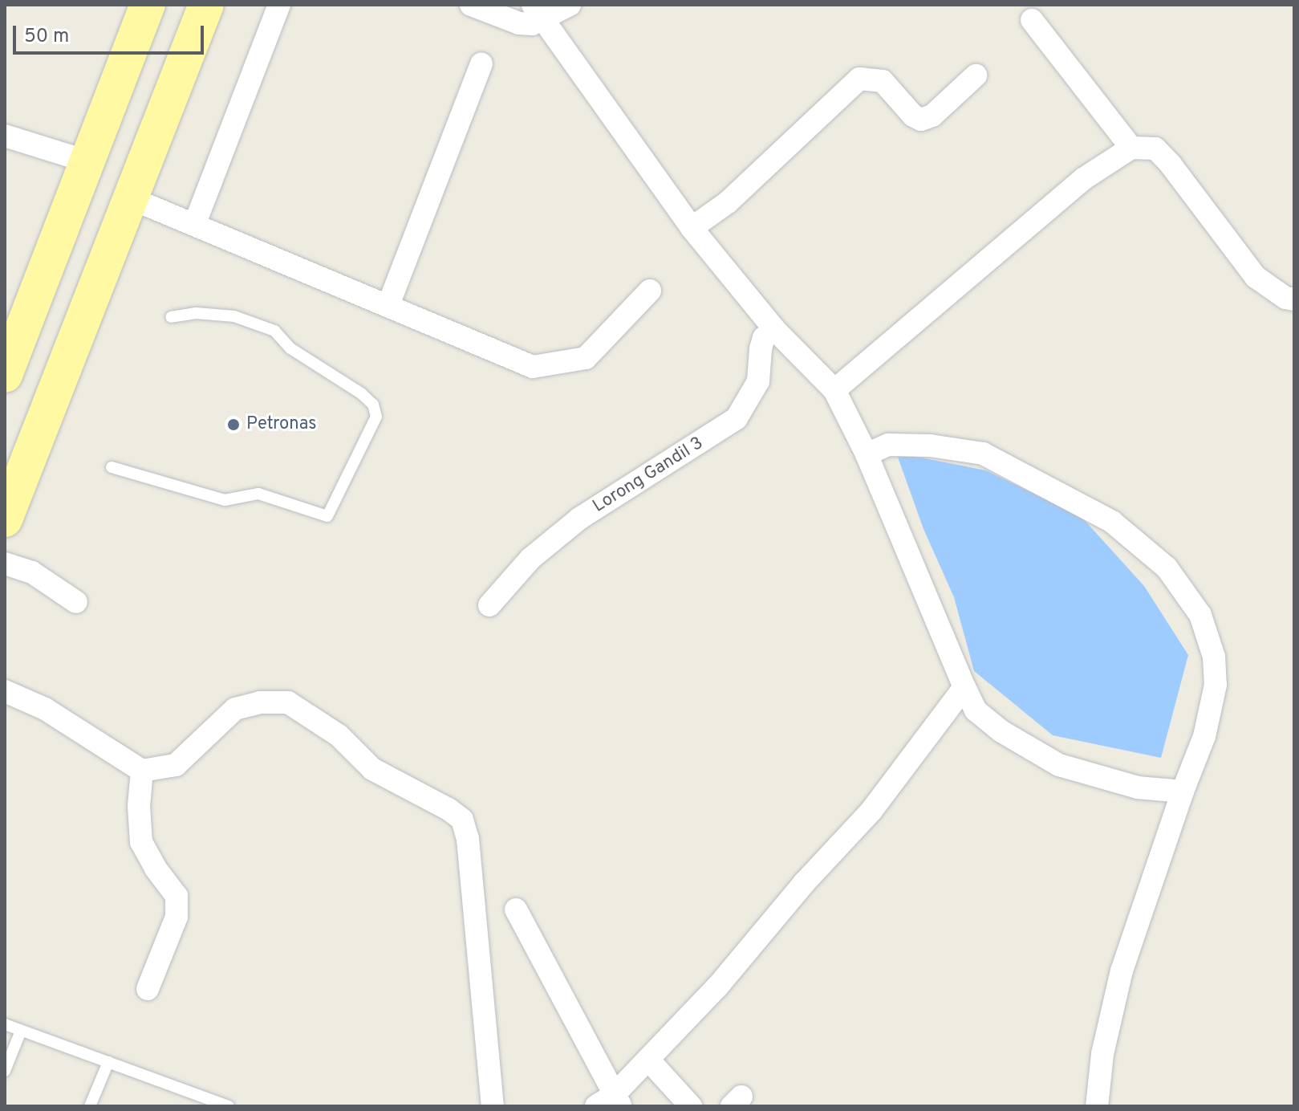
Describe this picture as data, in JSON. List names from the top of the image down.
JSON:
{
  "streets": {
    "street": ["Lorong Gandil 3"]
  },
  "places": ["Petronas"],
  "scale_bar": "50 m"
}
